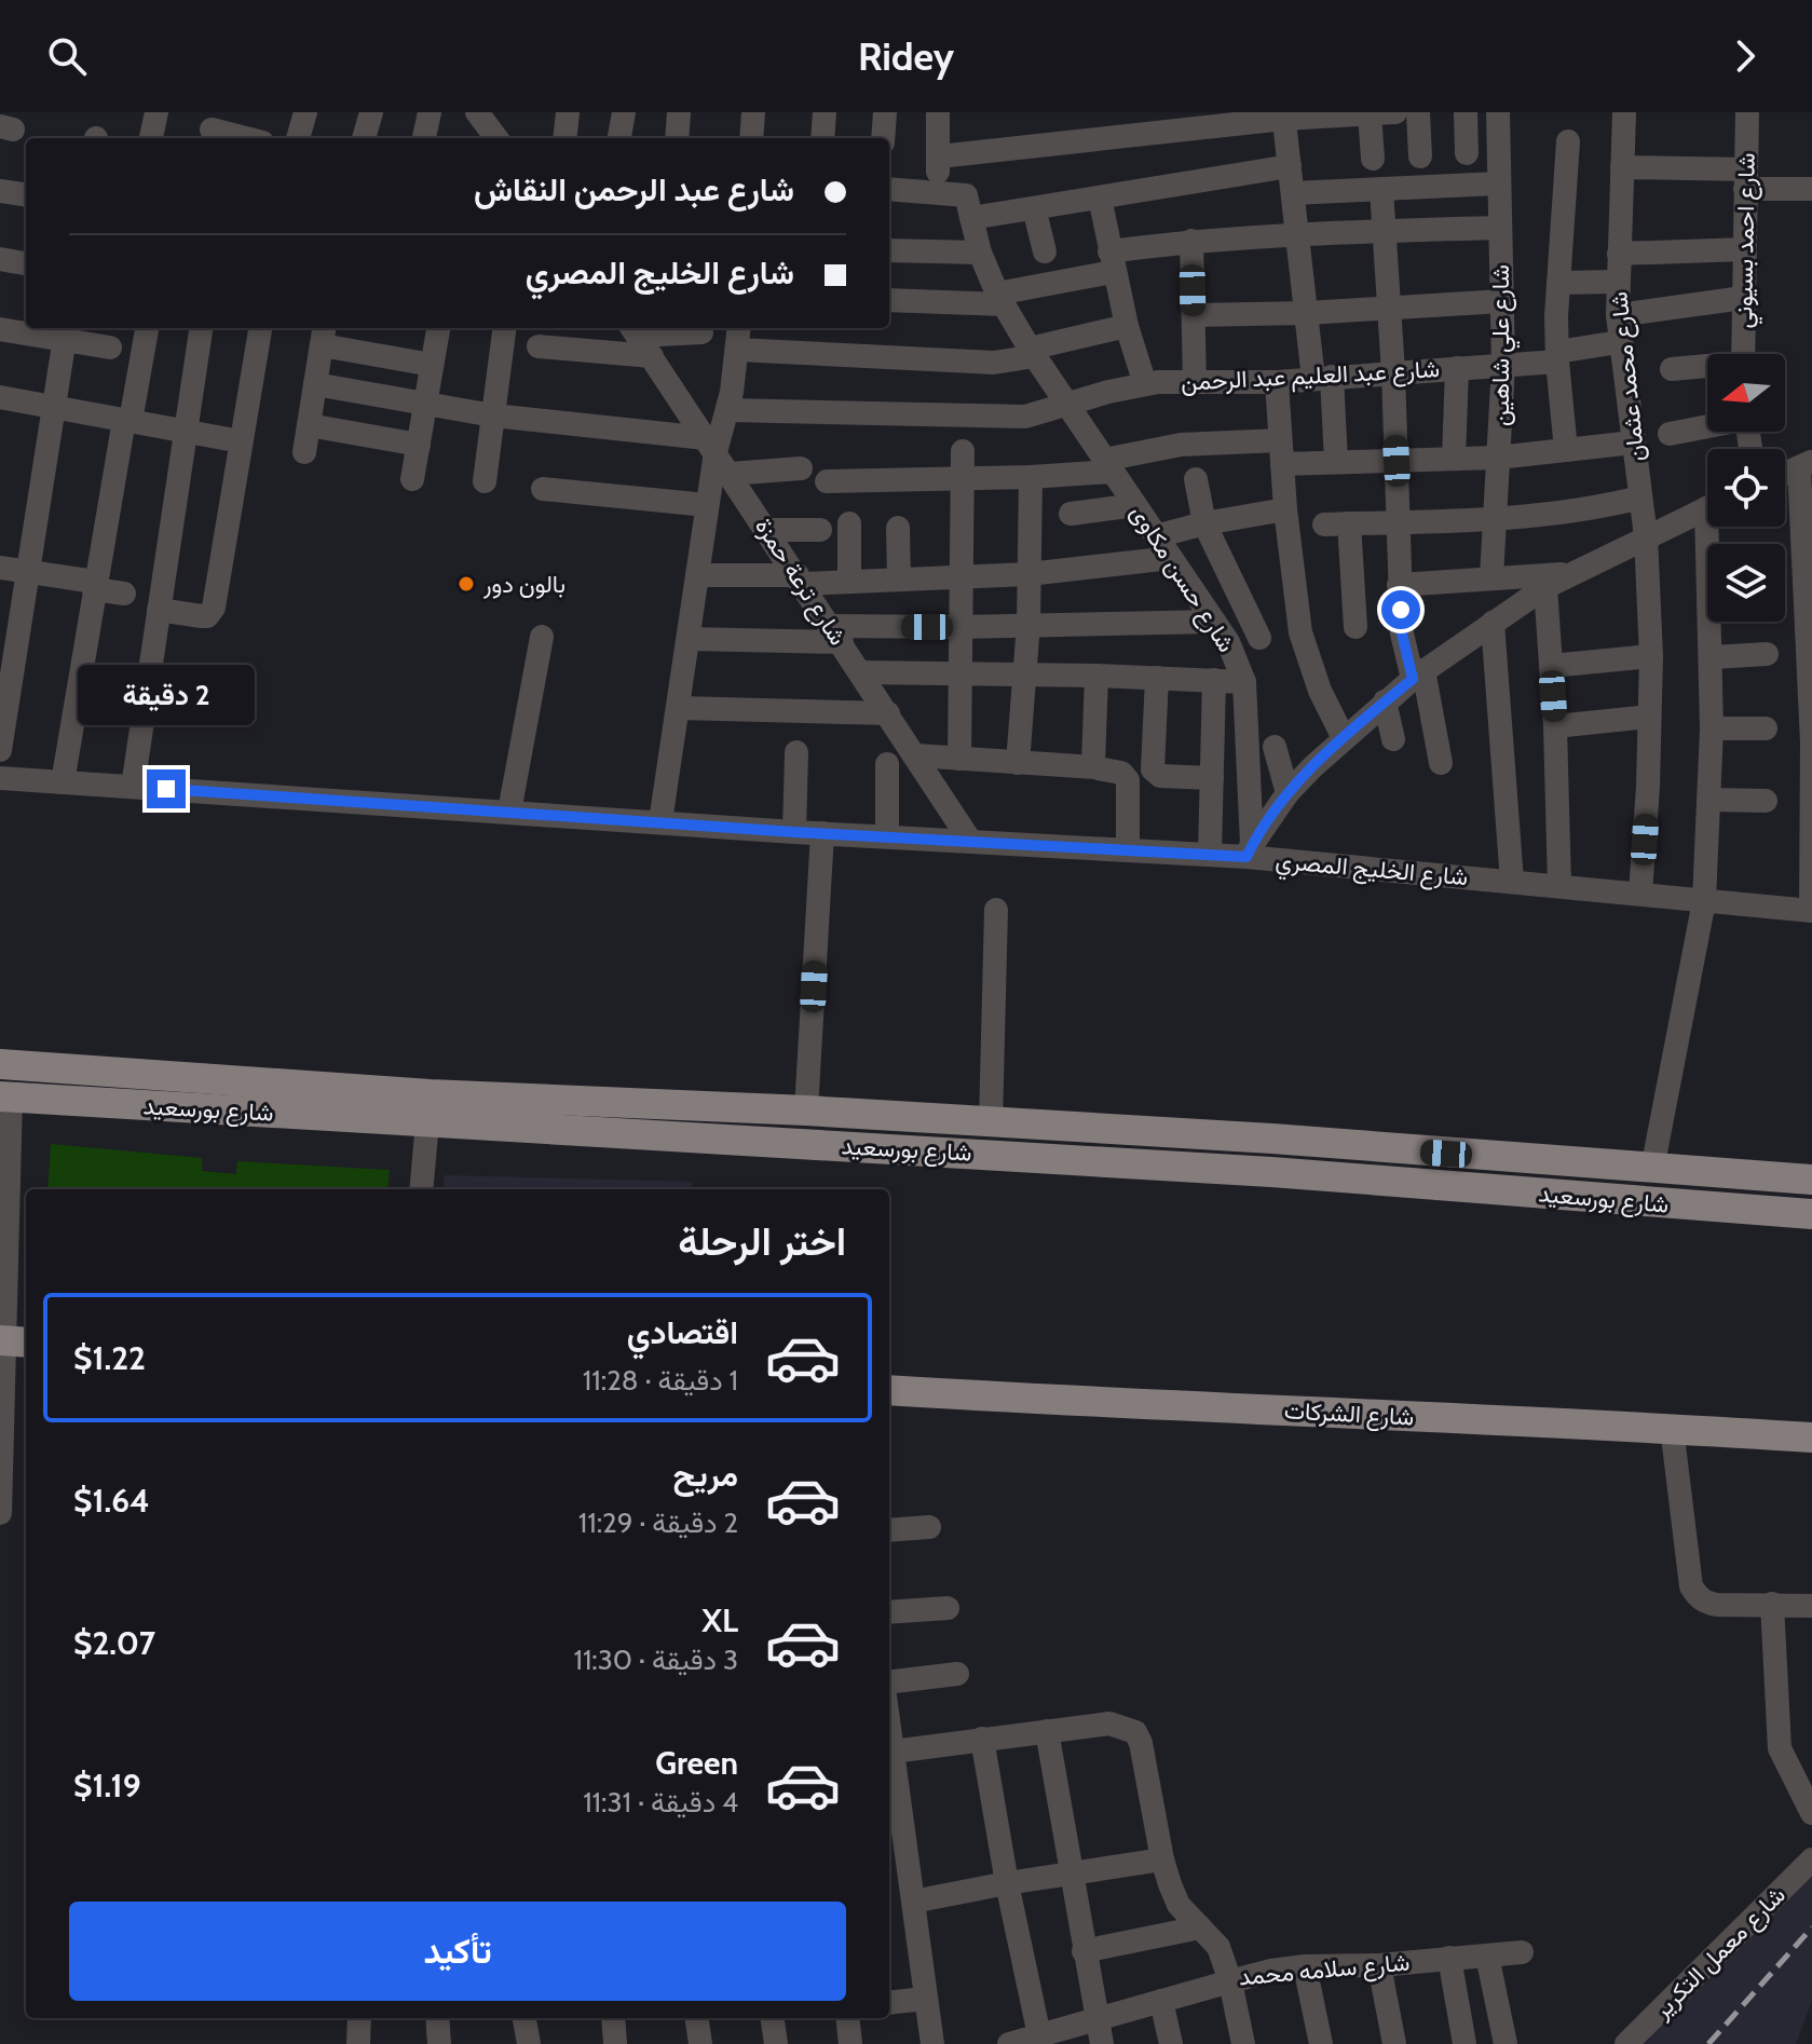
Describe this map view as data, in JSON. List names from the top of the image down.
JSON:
{
  "streets": {
    "main road": ["شارع بورسعيد", "شارع الشركات"],
    "street": [
      "شارع احمد بسيوني",
      "شارع علي شاهين",
      "شارع عبد العليم عبد الرحمن",
      "شارع محمد عثمان",
      "شارع حسن مكاوى",
      "شارع ترعة حمزة",
      "شارع الخليج المصري",
      "شارع معمل التكرير",
      "شارع سلامه محمد"
    ]
  },
  "crossings": [
    ["شارع علي شاهين", "شارع عبد العليم عبد الرحمن"],
    ["شارع عبد العليم عبد الرحمن", "شارع محمد عثمان"],
    ["شارع عبد العليم عبد الرحمن", "شارع حسن مكاوى"],
    ["شارع محمد عثمان", "شارع الخليج المصري"],
    ["شارع حسن مكاوى", "شارع الخليج المصري"],
    ["شارع ترعة حمزة", "شارع الخليج المصري"]
  ],
  "places": ["بالون دور"],
  "north": "left",
  "page": {
    "header": "Ridey",
    "banner": ["شارع عبد الرحمن النقاش", "شارع الخليج المصري"],
    "bubble": "2 دقيقة",
    "heading": "اختر الرحلة",
    "list": [
      {
        "name": "اقتصادي",
        "note": "1 دقيقة · 11:28",
        "value": "$1.22"
      },
      {
        "name": "مريح",
        "note": "2 دقيقة · 11:29",
        "value": "$1.64"
      },
      {
        "name": "XL",
        "note": "3 دقيقة · 11:30",
        "value": "$2.07"
      },
      {
        "name": "Green",
        "note": "4 دقيقة · 11:31",
        "value": "$1.19"
      }
    ],
    "buttons": "تأكيد"
  }
}
